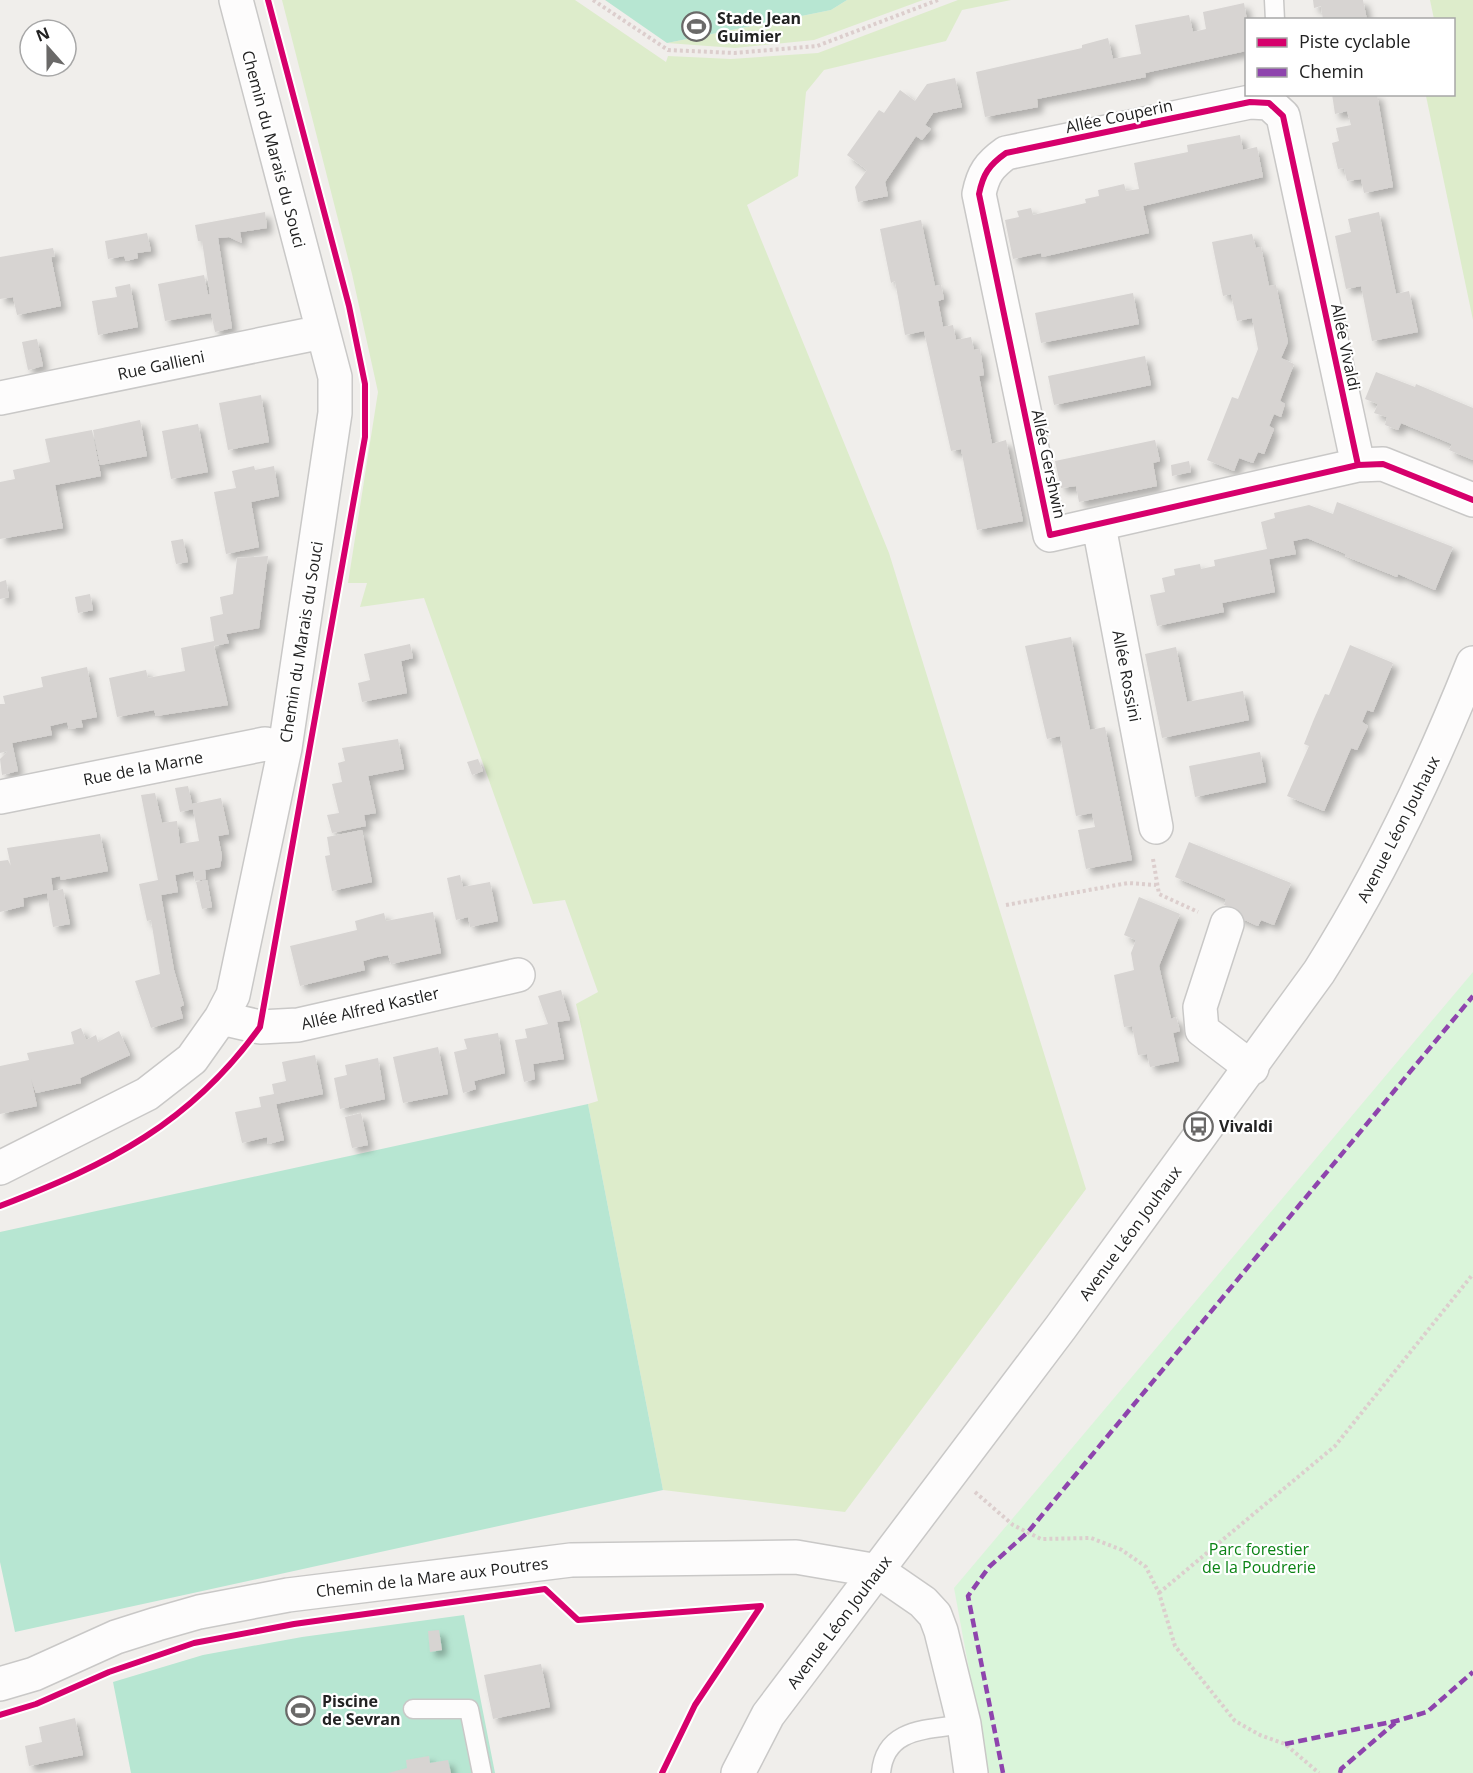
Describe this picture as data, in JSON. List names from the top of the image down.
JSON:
{
  "streets": {
    "street": [
      "Allée Couperin",
      "Chemin du Marais du Souci",
      "Allée Vivaldi",
      "Rue Gallieni",
      "Allée Gershwin",
      "Allée Rossini",
      "Rue de la Marne",
      "Avenue Léon Jouhaux",
      "Allée Alfred Kastler",
      "Chemin de la Mare aux Poutres"
    ]
  },
  "crossings": [
    ["Allée Couperin", "Allée Vivaldi"],
    ["Allée Couperin", "Allée Gershwin"],
    ["Chemin du Marais du Souci", "Rue Gallieni"],
    ["Chemin du Marais du Souci", "Rue de la Marne"],
    ["Chemin du Marais du Souci", "Allée Alfred Kastler"],
    ["Allée Vivaldi", "Allée Gershwin"],
    ["Allée Gershwin", "Allée Rossini"],
    ["Avenue Léon Jouhaux", "Chemin de la Mare aux Poutres"]
  ],
  "parks": ["Parc forestier de la Poudrerie"],
  "places": {
    "sports": ["Stade Jean Guimier", "Piscine de Sevran"],
    "bus stop": ["Vivaldi"]
  },
  "legend": ["Piste cyclable", "Chemin"],
  "north": "top"
}
